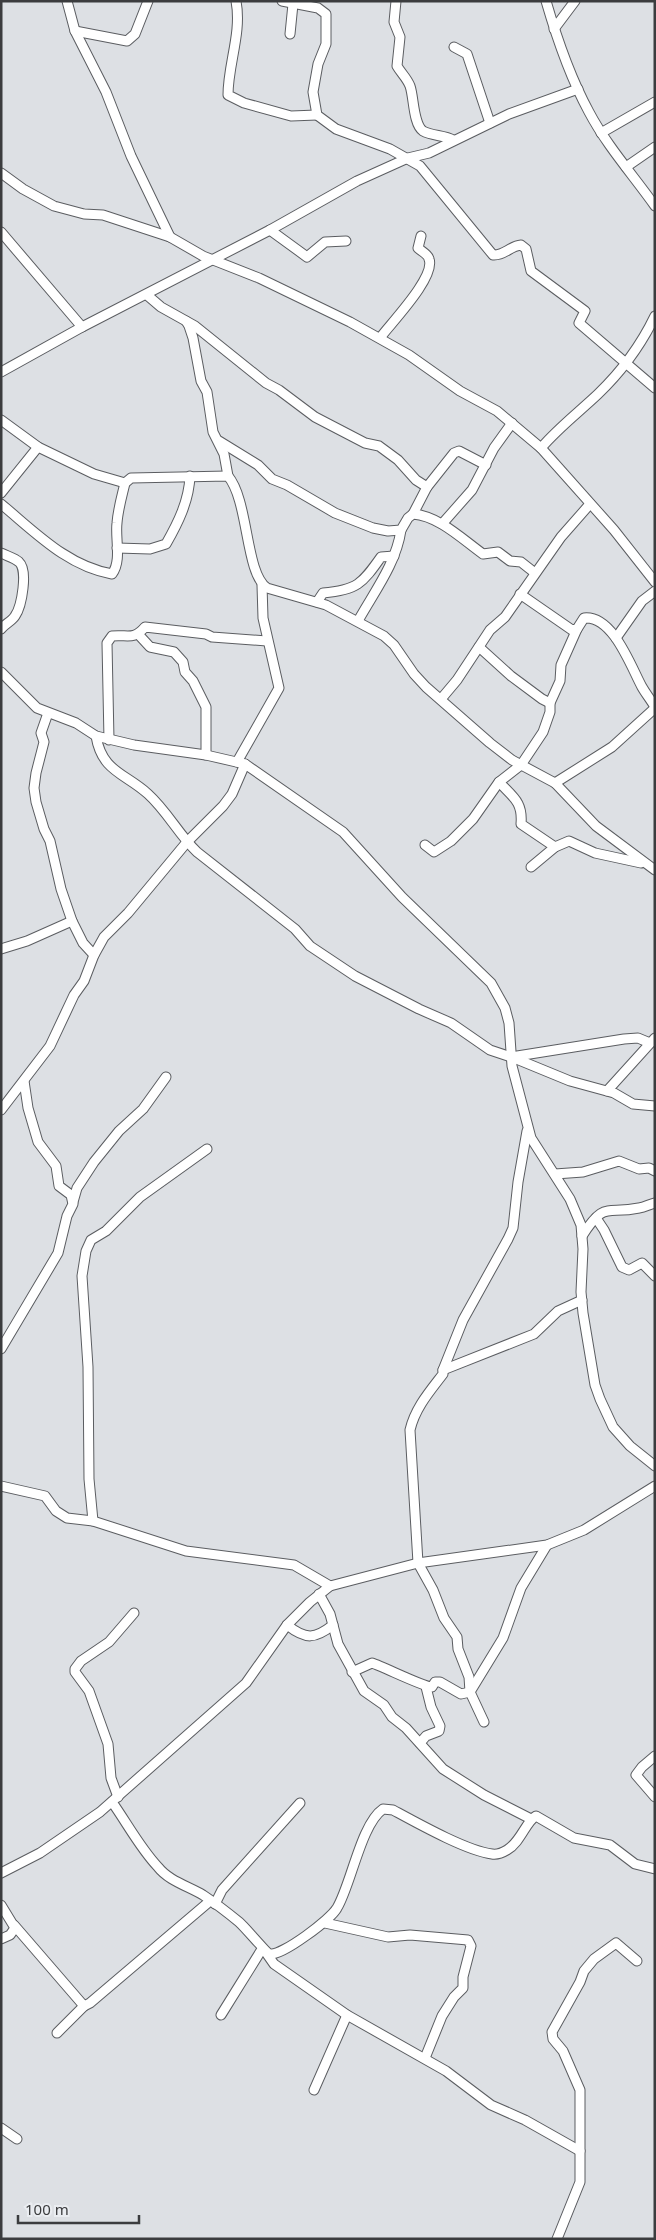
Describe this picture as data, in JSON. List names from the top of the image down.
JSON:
{
  "scale_bar": "100 m"
}
